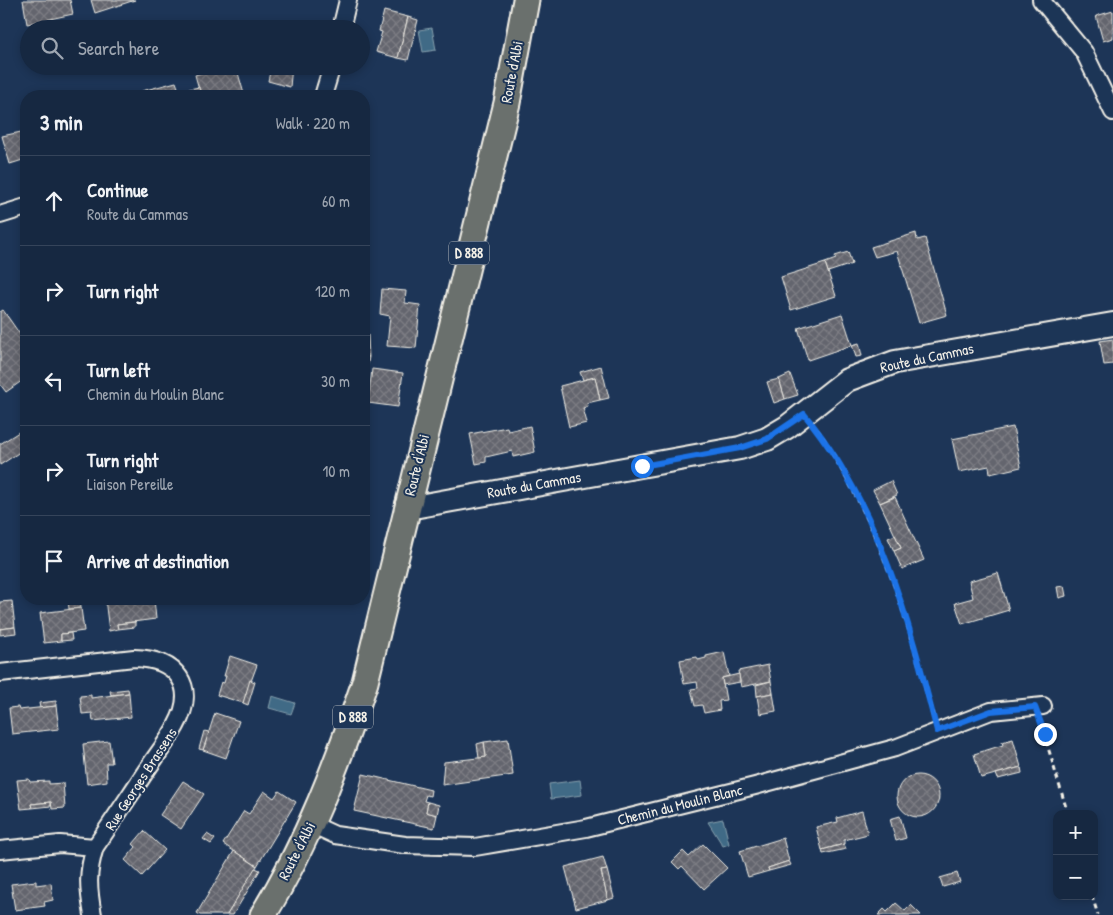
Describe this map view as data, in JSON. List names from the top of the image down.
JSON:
{
  "streets": {
    "main road": ["Route d'Albi", "D 888"],
    "street": ["Route du Cammas", "Rue Georges Brassens", "Chemin du Moulin Blanc"]
  },
  "crossings": [
    ["Route d'Albi", "Route du Cammas"],
    ["Route d'Albi", "Chemin du Moulin Blanc"]
  ],
  "page": {
    "search": "Search here",
    "heading": ["3 min", "Walk · 220 m"],
    "list": [
      ["Continue", "Route du Cammas", "60 m"],
      ["Turn right", "120 m"],
      ["Turn left", "Chemin du Moulin Blanc", "30 m"],
      ["Turn right", "Liaison Pereille", "10 m"],
      "Arrive at destination"
    ],
    "map_buttons": ["+", "−"]
  }
}
